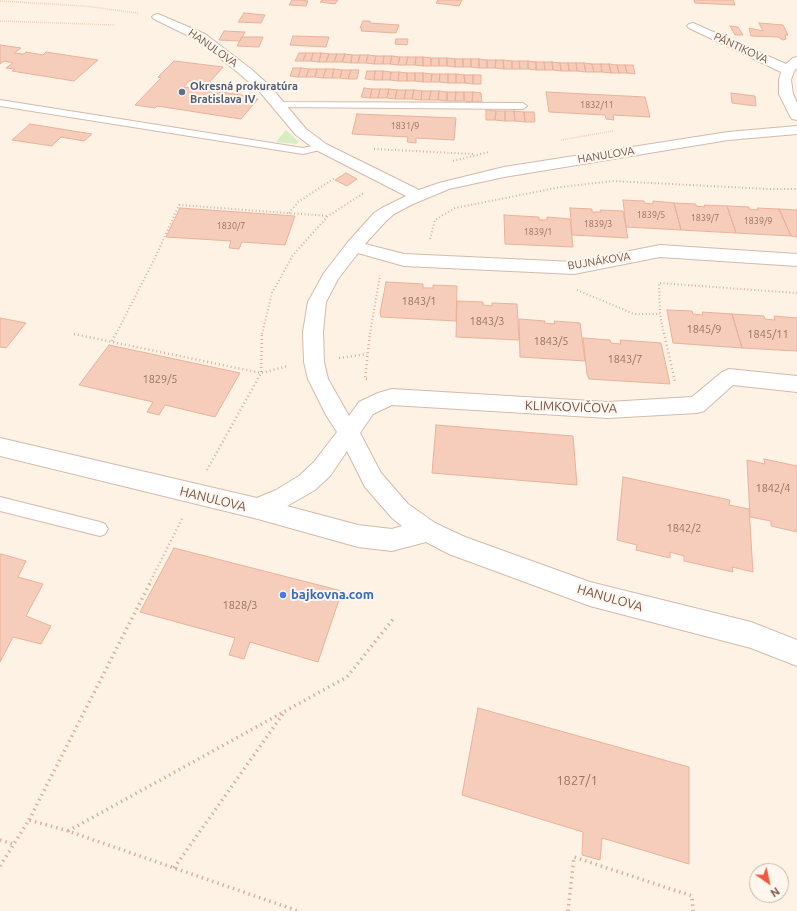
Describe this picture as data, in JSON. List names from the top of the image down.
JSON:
{
  "streets": {
    "street": [
      "HANULOVA",
      "PÁNTIKOVA",
      "BUJNÁKOVA",
      "KLIMKOVIČOVA"
    ]
  },
  "crossings": [
    ["HANULOVA", "BUJNÁKOVA"],
    ["HANULOVA", "KLIMKOVIČOVA"]
  ],
  "places": ["Okresná prokuratúra Bratislava IV", "bajkovna.com"],
  "house_numbers": [
    "1832/11",
    "1831/9",
    "1839/5",
    "1839/7",
    "1839/9",
    "1839/3",
    "1830/7",
    "1839/1",
    "1843/1",
    "1843/3",
    "1845/9",
    "1845/11",
    "1843/5",
    "1843/7",
    "1829/5",
    "1842/4",
    "1842/2",
    "1828/3",
    "1827/1"
  ],
  "north": "bottom right"
}
